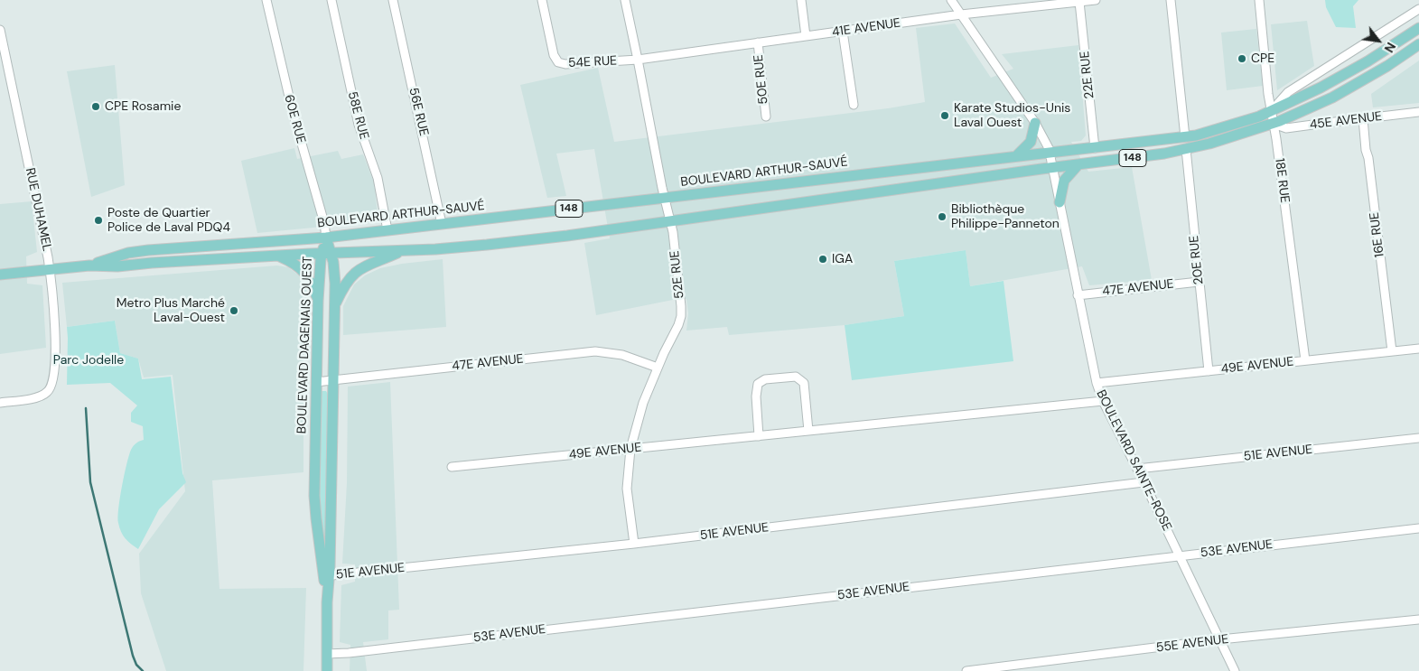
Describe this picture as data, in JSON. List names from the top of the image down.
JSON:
{
  "streets": {
    "main road": ["148", "BOULEVARD ARTHUR-SAUVÉ", "BOULEVARD DAGENAIS OUEST"],
    "street": [
      "41E AVENUE",
      "54E RUE",
      "22E RUE",
      "50E RUE",
      "56E RUE",
      "58E RUE",
      "60E RUE",
      "45E AVENUE",
      "18E RUE",
      "RUE DUHAMEL",
      "16E RUE",
      "20E RUE",
      "52E RUE",
      "47E AVENUE",
      "49E AVENUE",
      "51E AVENUE",
      "BOULEVARD SAINTE-ROSE",
      "53E AVENUE",
      "55E AVENUE"
    ]
  },
  "crossings": [
    ["41E AVENUE", "54E RUE"],
    ["41E AVENUE", "22E RUE"],
    ["41E AVENUE", "50E RUE"],
    ["41E AVENUE", "52E RUE"],
    ["41E AVENUE", "BOULEVARD SAINTE-ROSE"],
    ["54E RUE", "52E RUE"],
    ["22E RUE", "BOULEVARD ARTHUR-SAUVÉ"],
    ["56E RUE", "BOULEVARD ARTHUR-SAUVÉ"],
    ["58E RUE", "BOULEVARD ARTHUR-SAUVÉ"],
    ["60E RUE", "BOULEVARD ARTHUR-SAUVÉ"],
    ["60E RUE", "BOULEVARD DAGENAIS OUEST"],
    ["45E AVENUE", "BOULEVARD ARTHUR-SAUVÉ"],
    ["45E AVENUE", "18E RUE"],
    ["45E AVENUE", "16E RUE"],
    ["BOULEVARD ARTHUR-SAUVÉ", "18E RUE"],
    ["BOULEVARD ARTHUR-SAUVÉ", "RUE DUHAMEL"],
    ["BOULEVARD ARTHUR-SAUVÉ", "20E RUE"],
    ["BOULEVARD ARTHUR-SAUVÉ", "52E RUE"],
    ["BOULEVARD ARTHUR-SAUVÉ", "BOULEVARD DAGENAIS OUEST"],
    ["BOULEVARD ARTHUR-SAUVÉ", "BOULEVARD SAINTE-ROSE"],
    ["18E RUE", "49E AVENUE"],
    ["16E RUE", "49E AVENUE"],
    ["20E RUE", "47E AVENUE"],
    ["20E RUE", "49E AVENUE"],
    ["52E RUE", "47E AVENUE"],
    ["52E RUE", "49E AVENUE"],
    ["52E RUE", "51E AVENUE"],
    ["47E AVENUE", "BOULEVARD DAGENAIS OUEST"],
    ["47E AVENUE", "BOULEVARD SAINTE-ROSE"],
    ["BOULEVARD DAGENAIS OUEST", "51E AVENUE"],
    ["BOULEVARD DAGENAIS OUEST", "53E AVENUE"],
    ["49E AVENUE", "BOULEVARD SAINTE-ROSE"],
    ["51E AVENUE", "BOULEVARD SAINTE-ROSE"],
    ["BOULEVARD SAINTE-ROSE", "53E AVENUE"],
    ["BOULEVARD SAINTE-ROSE", "55E AVENUE"]
  ],
  "parks": ["Parc Jodelle"],
  "places": [
    "CPE",
    "CPE Rosamie",
    "Karate Studios-Unis Laval Ouest",
    "Bibliothèque Philippe-Panneton",
    "Poste de Quartier Police de Laval PDQ4",
    "IGA",
    "Metro Plus Marché Laval-Ouest"
  ],
  "north": "bottom right"
}
